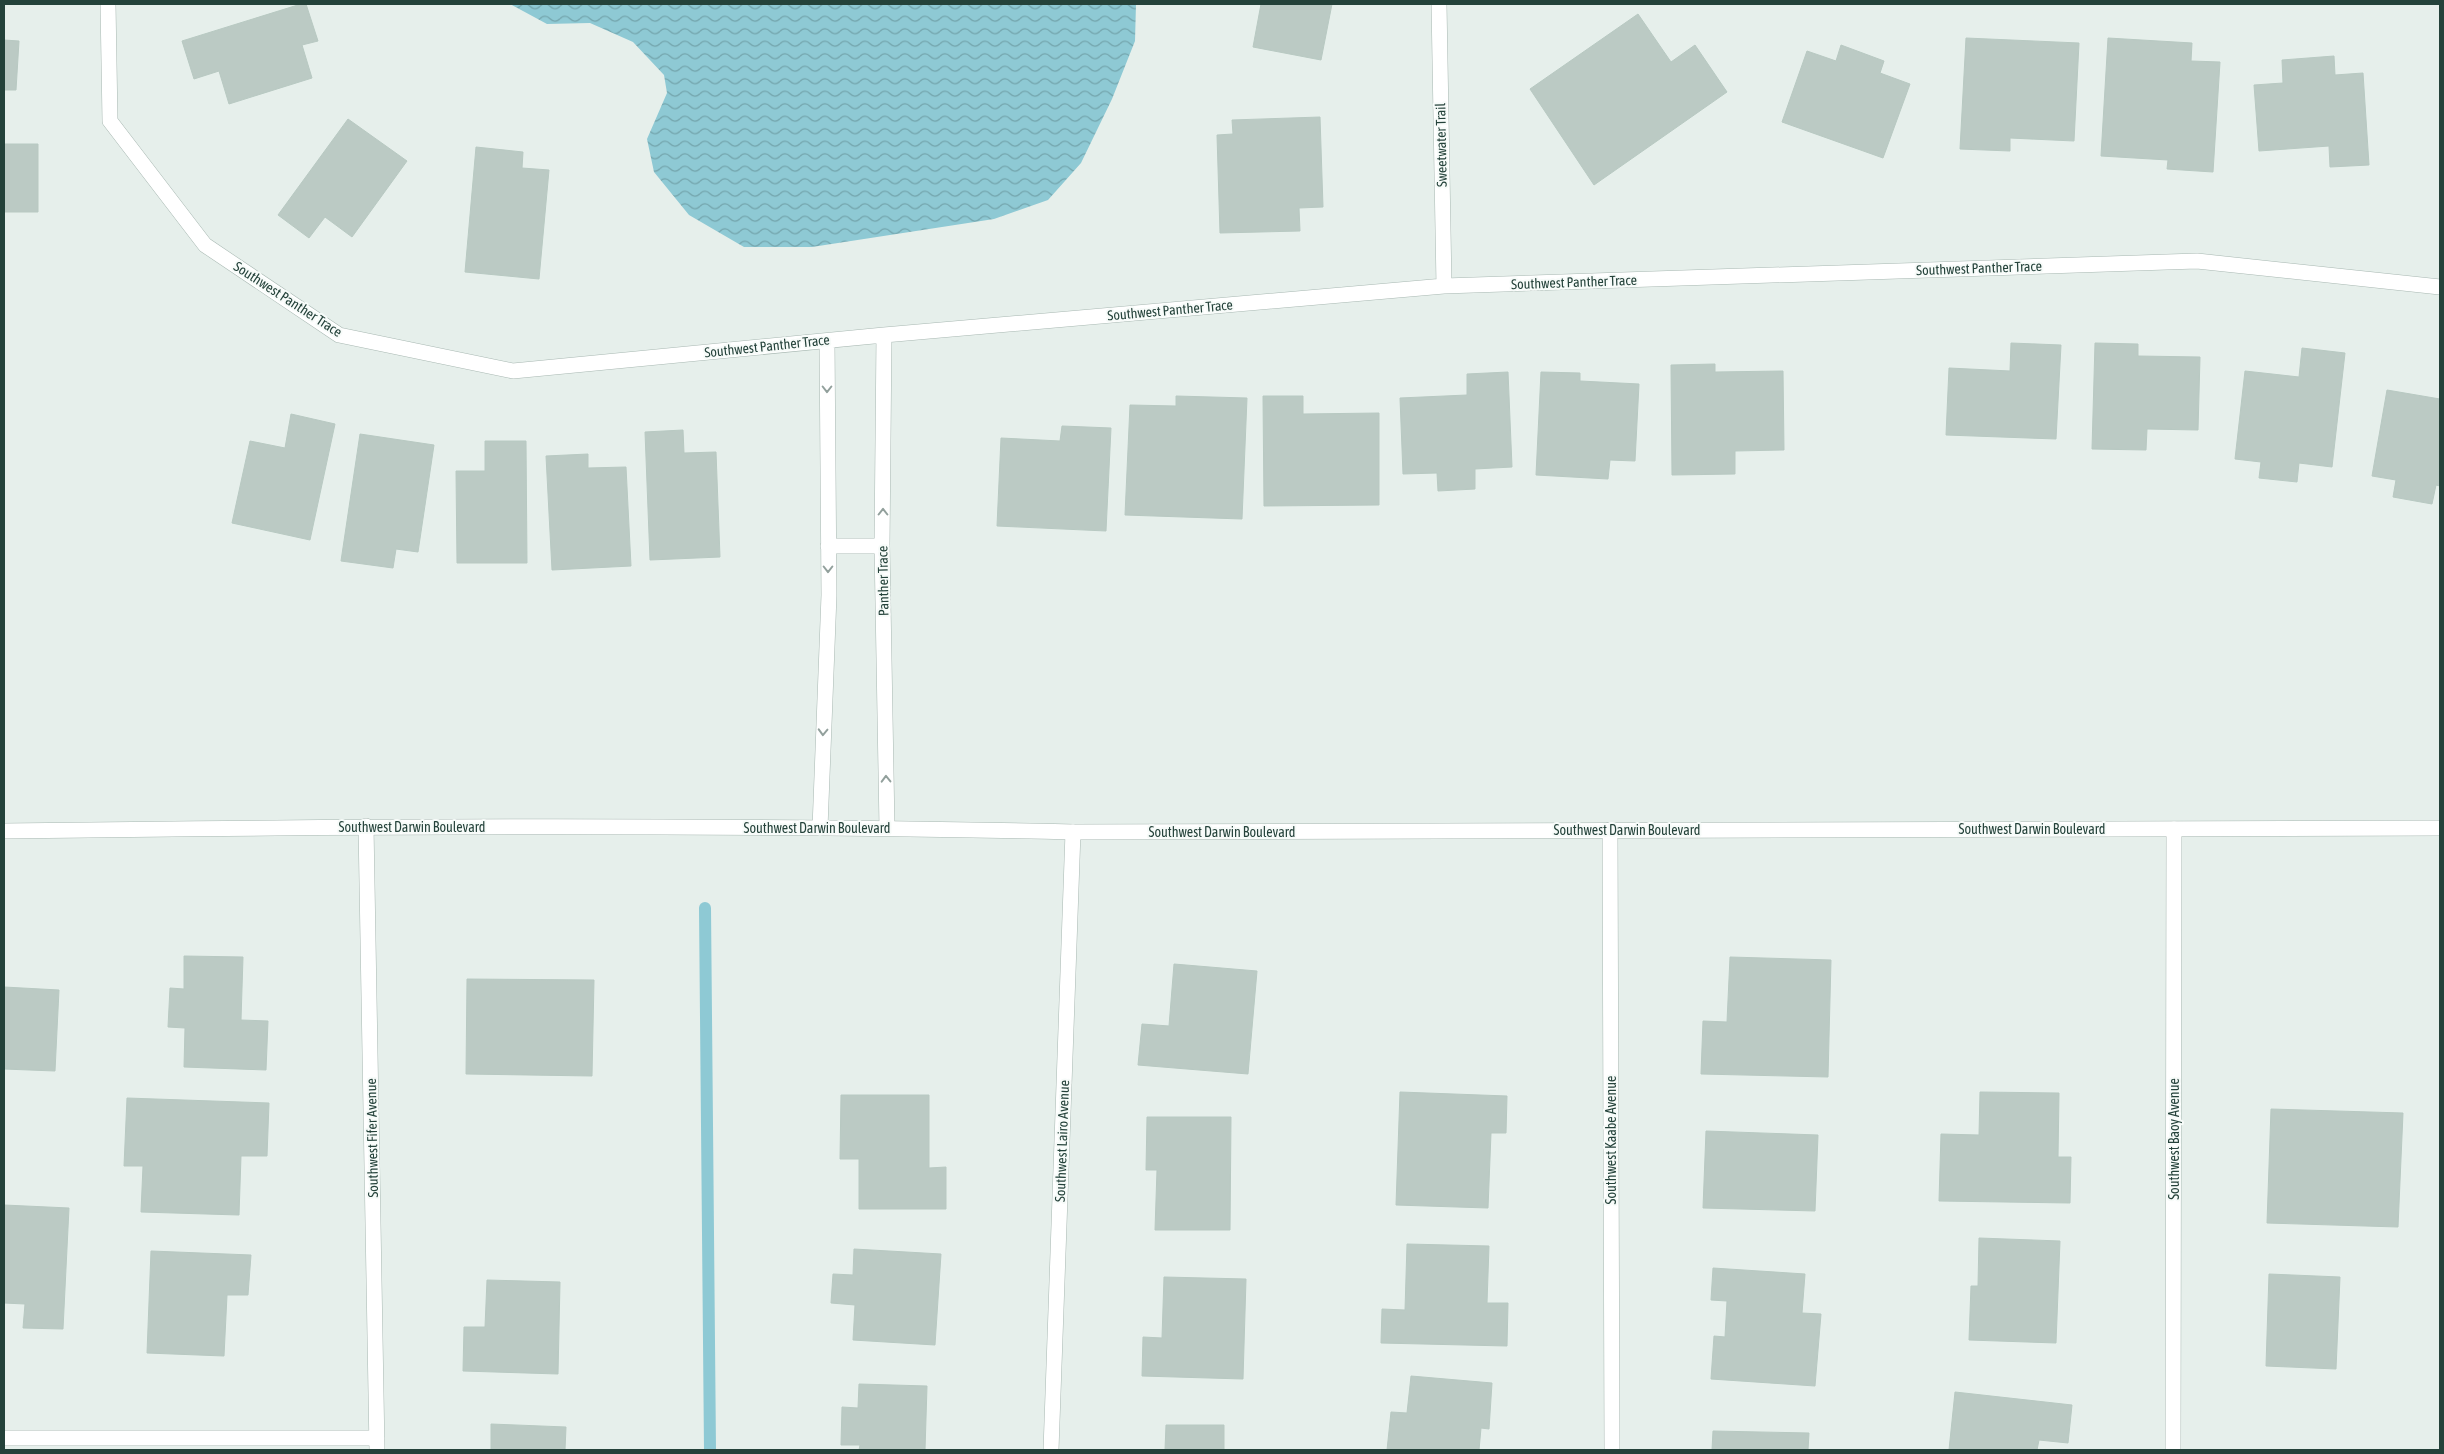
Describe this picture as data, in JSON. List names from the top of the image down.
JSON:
{
  "streets": {
    "street": [
      "Sweetwater Trail",
      "Southwest Panther Trace",
      "Panther Trace",
      "Southwest Darwin Boulevard",
      "Southwest Fifer Avenue",
      "Southwest Baoy Avenue",
      "Southwest Kaabe Avenue",
      "Southwest Lairo Avenue"
    ]
  },
  "crossings": [
    ["Sweetwater Trail", "Southwest Panther Trace"],
    ["Southwest Panther Trace", "Panther Trace"],
    ["Panther Trace", "Southwest Darwin Boulevard"],
    ["Southwest Darwin Boulevard", "Southwest Fifer Avenue"],
    ["Southwest Darwin Boulevard", "Southwest Baoy Avenue"],
    ["Southwest Darwin Boulevard", "Southwest Kaabe Avenue"],
    ["Southwest Darwin Boulevard", "Southwest Lairo Avenue"]
  ]
}
